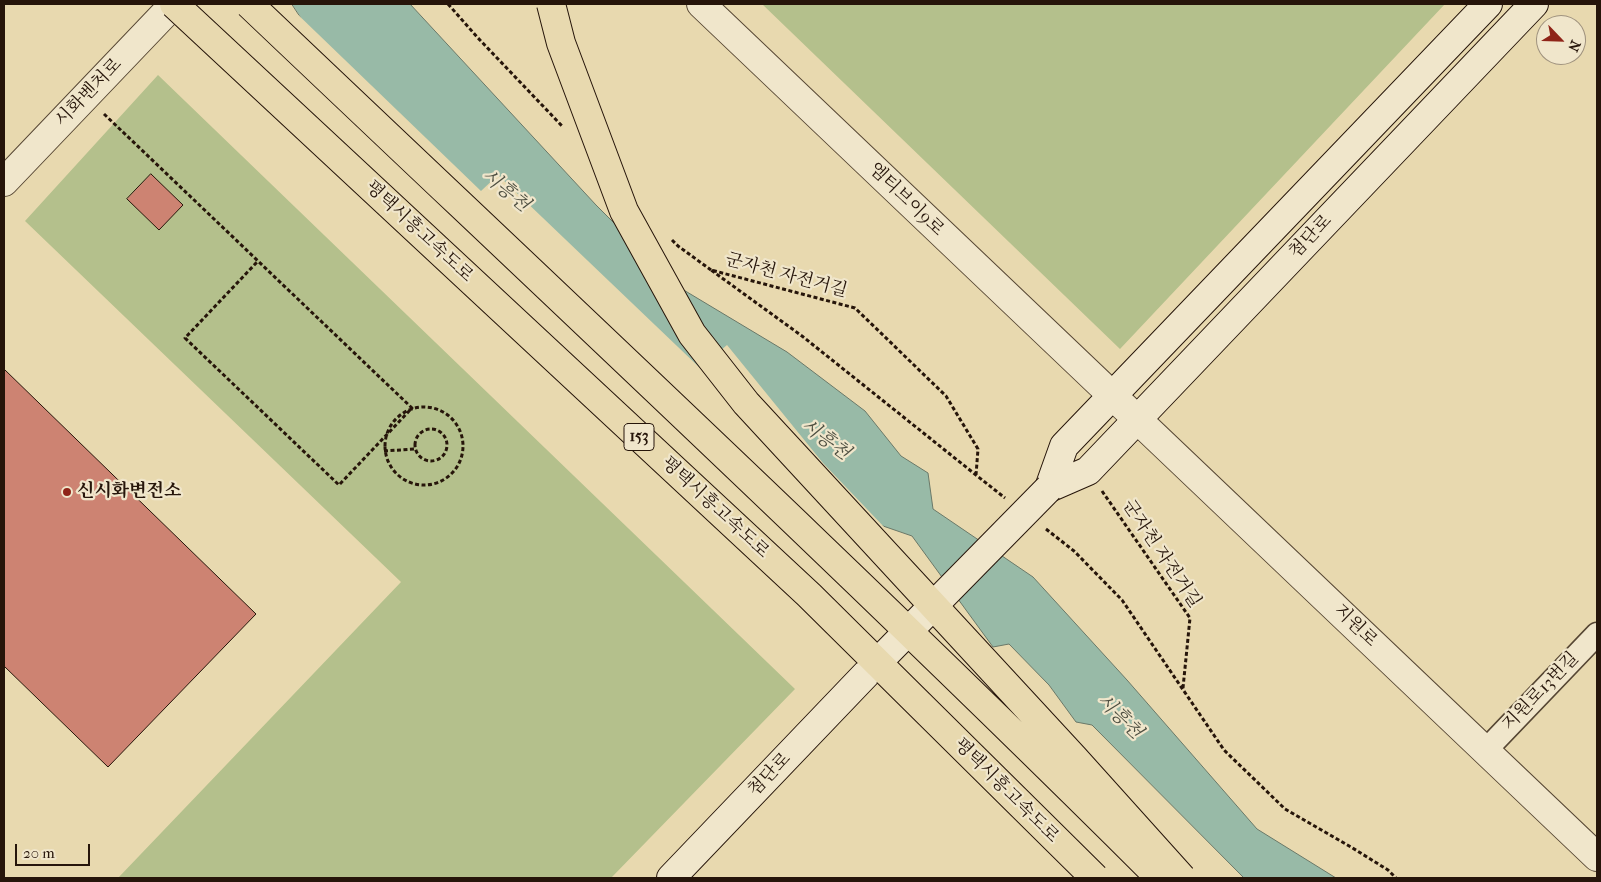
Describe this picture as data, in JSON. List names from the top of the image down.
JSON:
{
  "streets": {
    "highway": ["평택시흥고속도로", "153"],
    "main road": [
      "시화벤처로",
      "엠티브이9로",
      "첨단로",
      "지원로"
    ],
    "street": ["지원로13번길"],
    "path": ["군자천 자전거길"]
  },
  "crossings": [
    ["시화벤처로", "평택시흥고속도로"],
    ["엠티브이9로", "첨단로"],
    ["엠티브이9로", "지원로"],
    ["첨단로", "군자천 자전거길"],
    ["첨단로", "지원로"],
    ["지원로", "지원로13번길"]
  ],
  "water": ["시흥천"],
  "places": ["신시화변전소"],
  "scale_bar": "20 m",
  "north": "bottom right"
}
